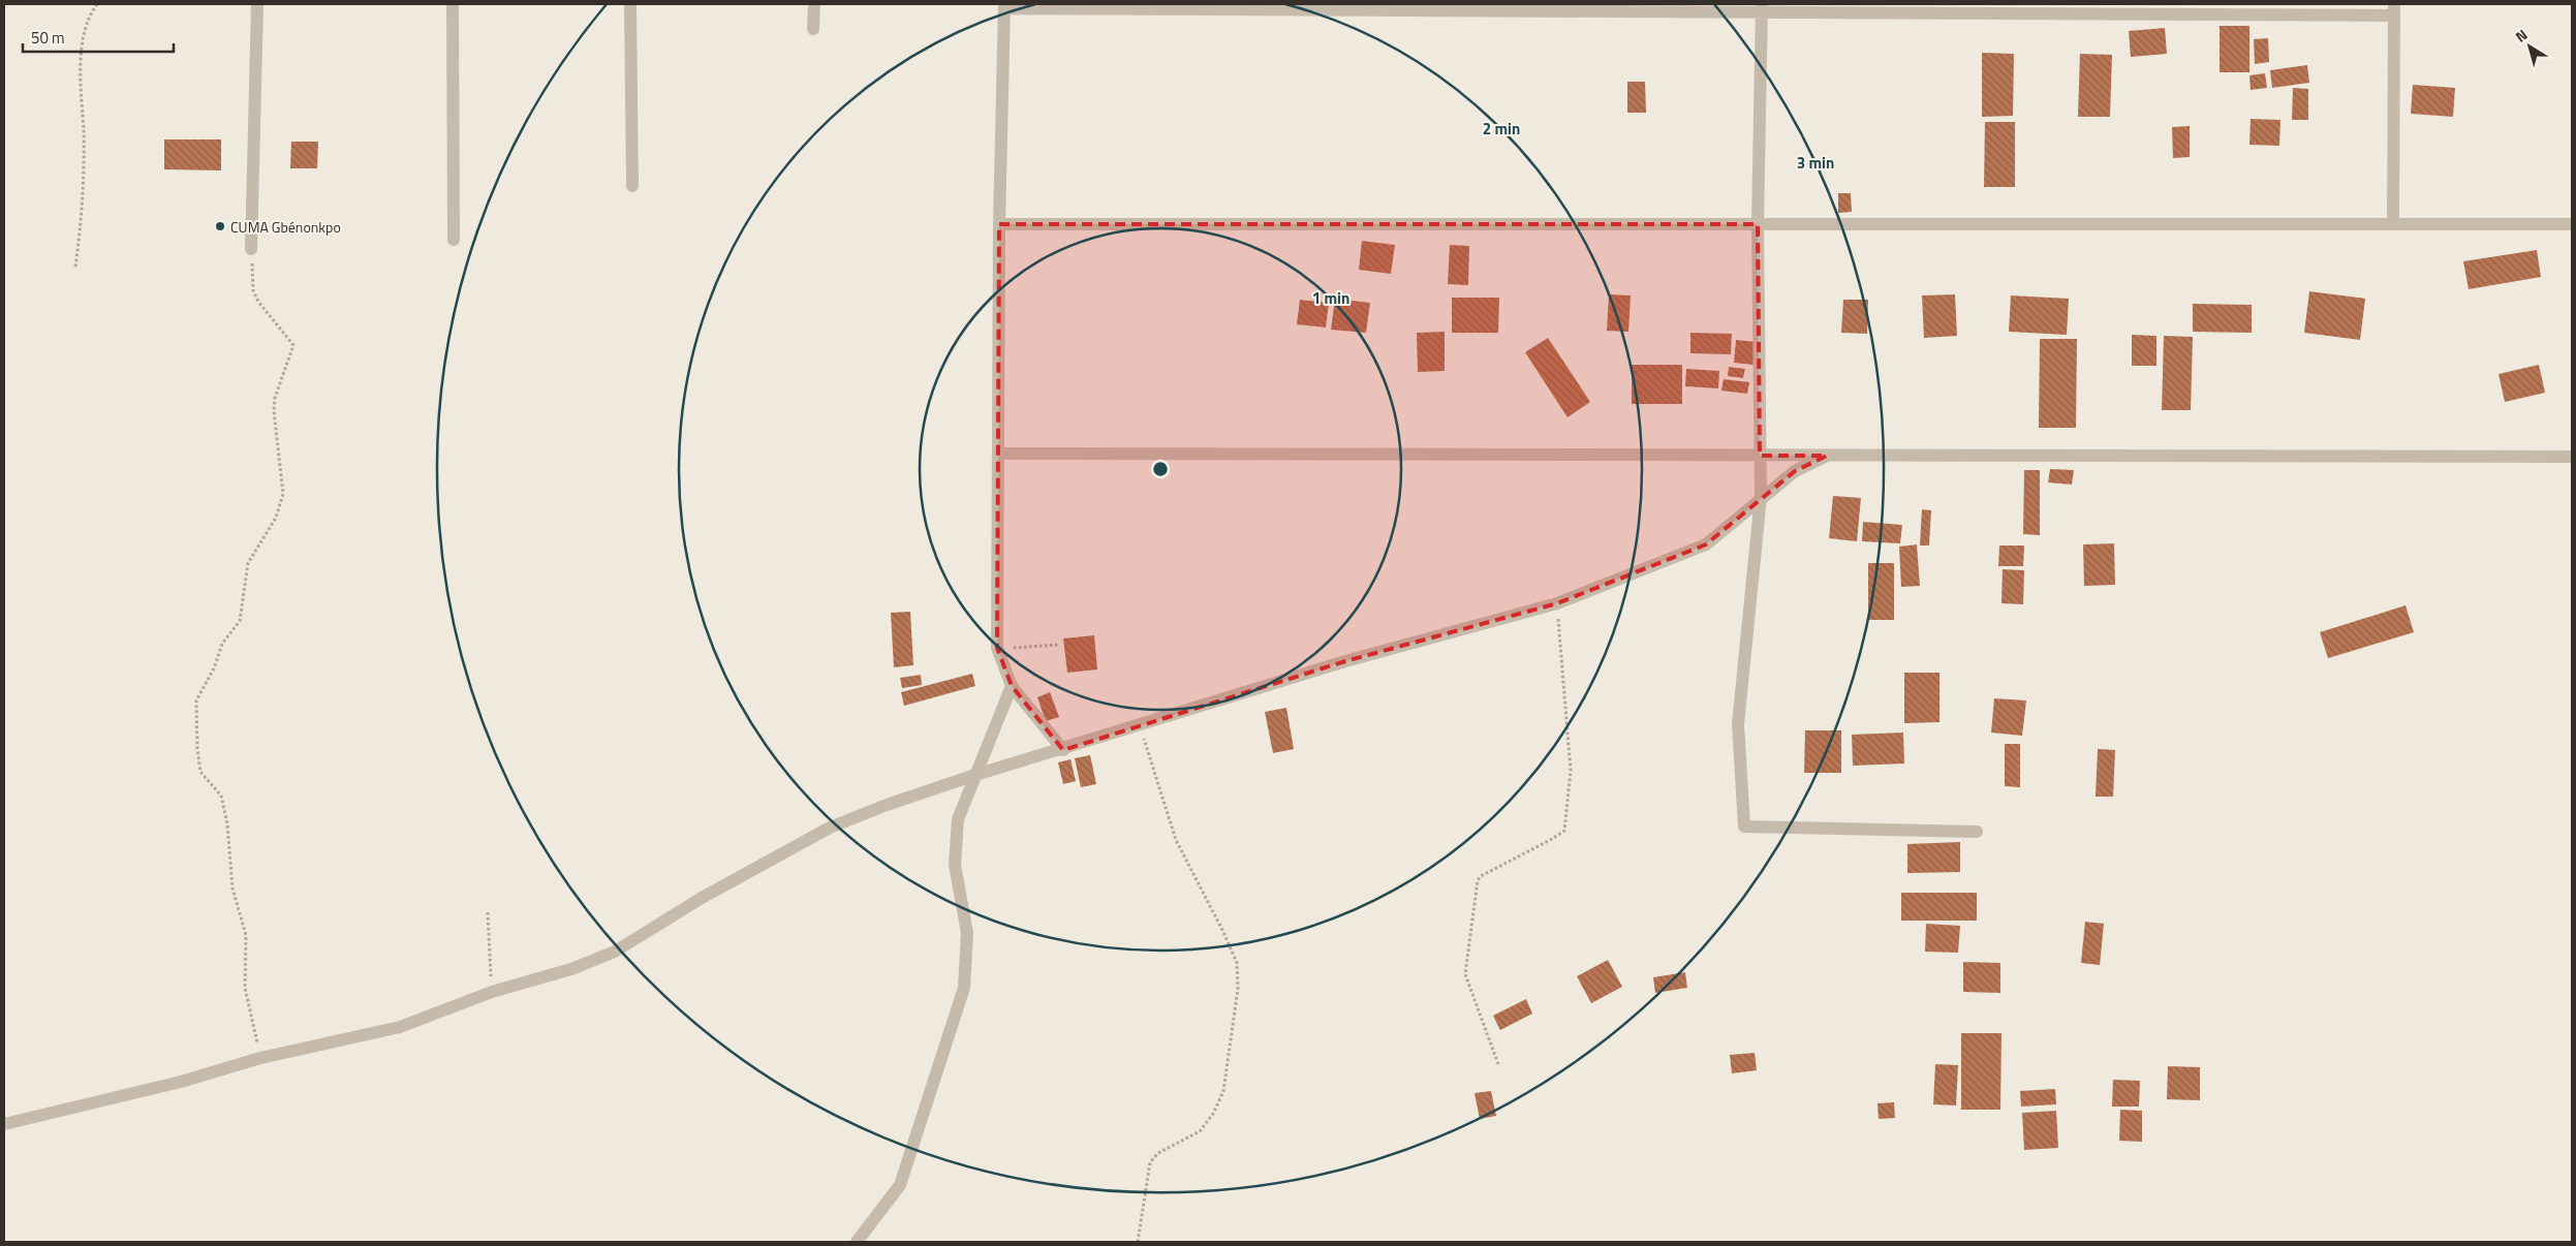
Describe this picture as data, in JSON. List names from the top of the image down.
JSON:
{
  "places": ["CUMA Gbénonkpo"],
  "scale_bar": "50 m",
  "north": "top left",
  "rings": ["2 min", "3 min", "1 min"]
}
